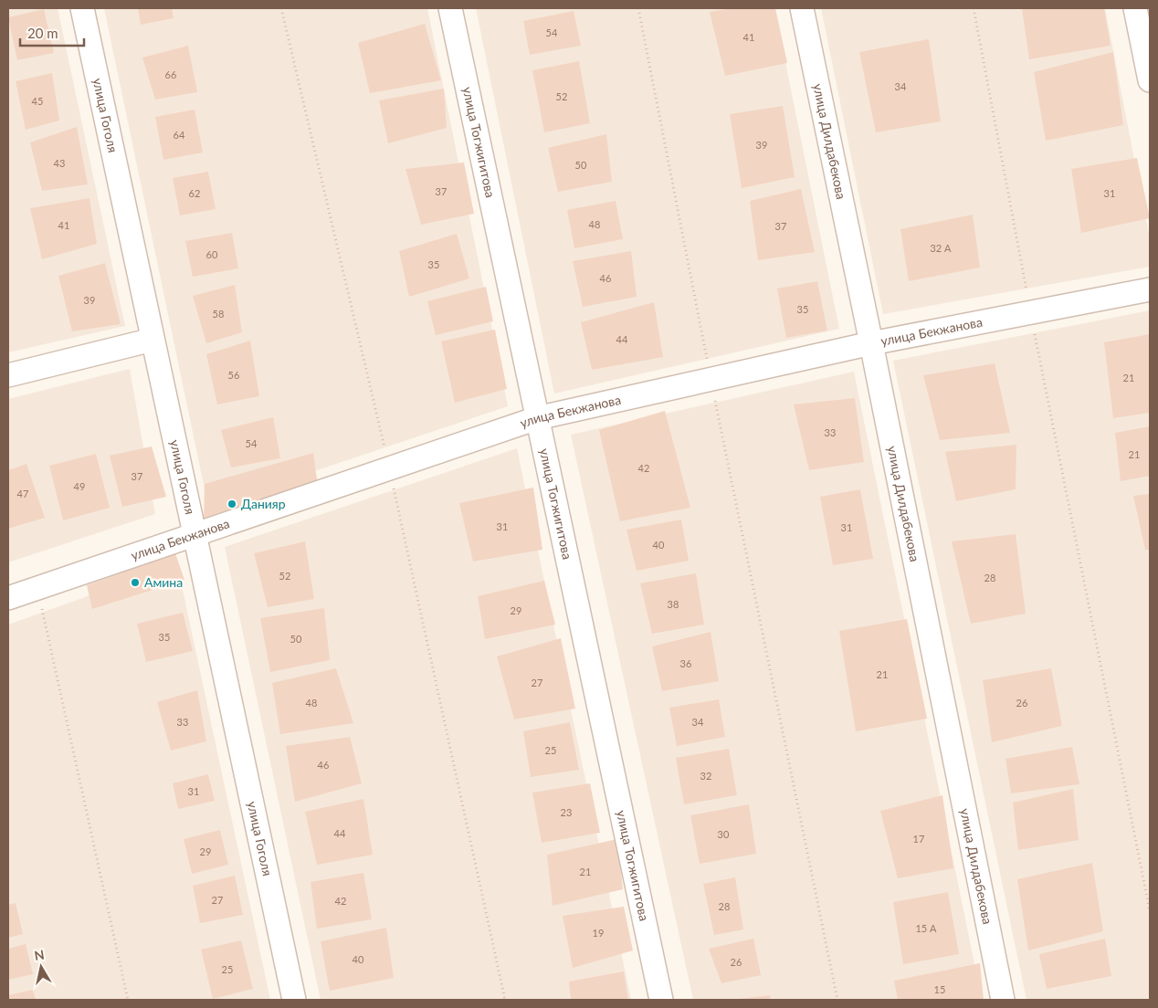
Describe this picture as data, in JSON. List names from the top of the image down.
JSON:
{
  "streets": {
    "street": [
      "улица Гоголя",
      "улица Дилдабекова",
      "улица Тогжигитова",
      "улица Бекжанова"
    ]
  },
  "crossings": [
    ["улица Гоголя", "улица Бекжанова"],
    ["улица Дилдабекова", "улица Бекжанова"],
    ["улица Тогжигитова", "улица Бекжанова"]
  ],
  "places": ["Данияр", "Амина"],
  "house_numbers": [
    "54",
    "41",
    "66",
    "34",
    "52",
    "45",
    "64",
    "39",
    "43",
    "50",
    "37",
    "62",
    "31",
    "48",
    "41",
    "37",
    "32 А",
    "60",
    "35",
    "46",
    "39",
    "35",
    "58",
    "44",
    "56",
    "21",
    "33",
    "54",
    "21",
    "42",
    "37",
    "49",
    "47",
    "31",
    "31",
    "40",
    "52",
    "28",
    "38",
    "29",
    "35",
    "50",
    "36",
    "21",
    "27",
    "48",
    "26",
    "33",
    "34",
    "25",
    "46",
    "32",
    "31",
    "23",
    "44",
    "30",
    "17",
    "29",
    "21",
    "27",
    "42",
    "28",
    "15 А",
    "19",
    "40",
    "26",
    "25",
    "15"
  ],
  "scale_bar": "20 m",
  "north": "top"
}
